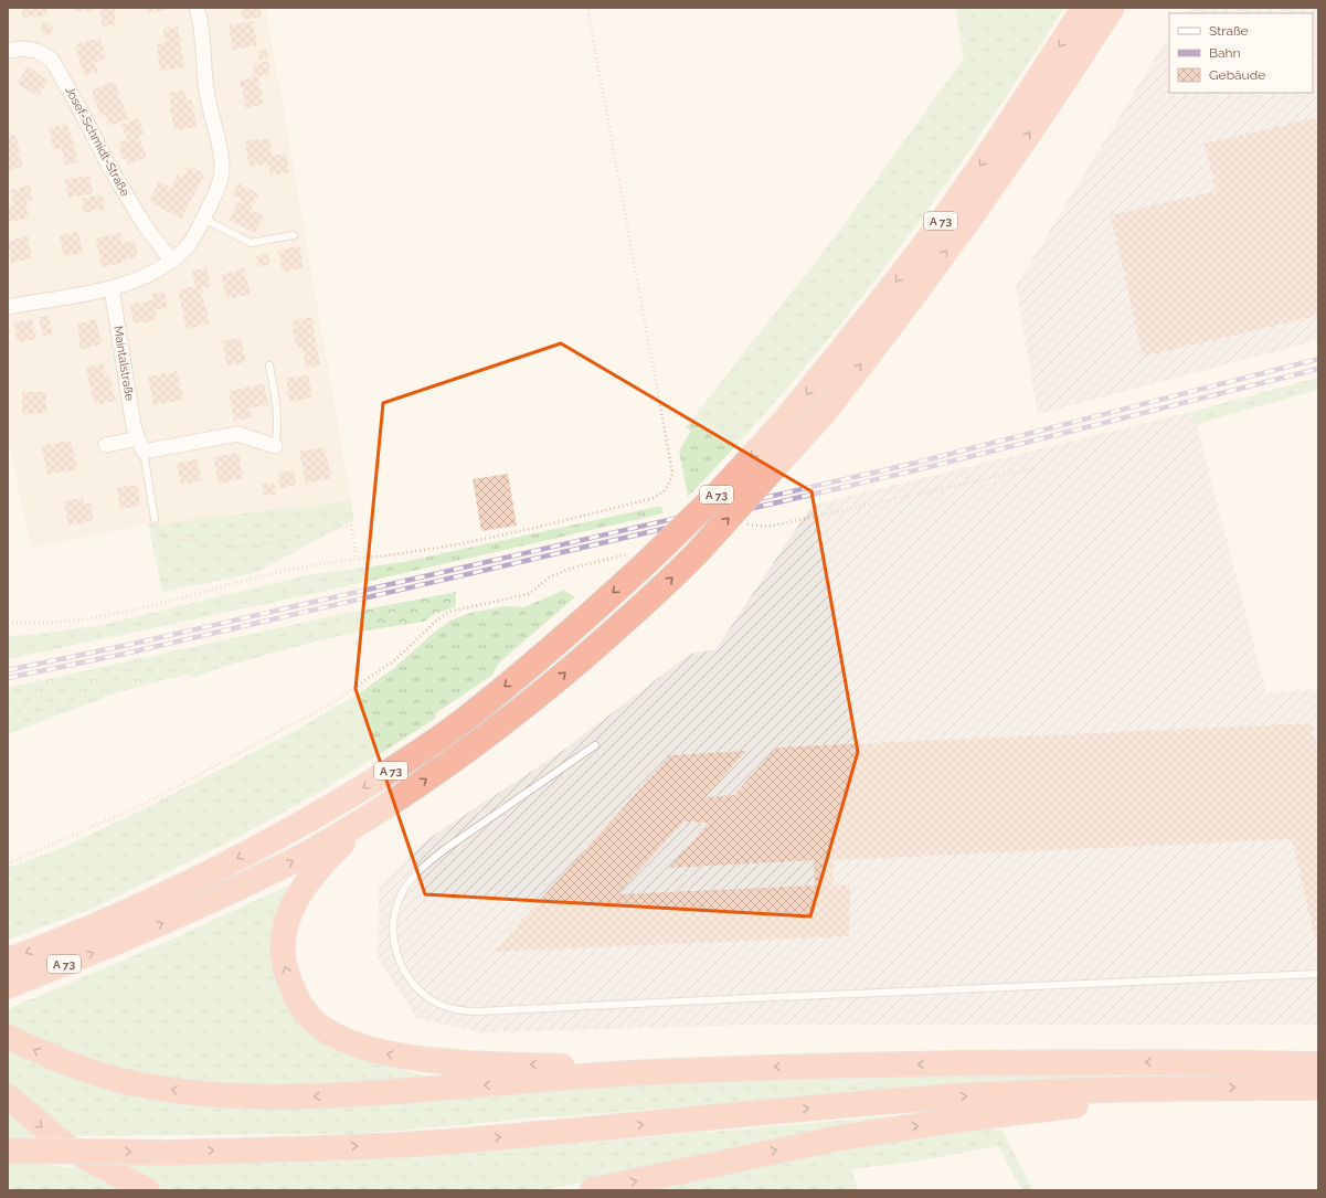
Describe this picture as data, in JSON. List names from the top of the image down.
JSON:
{
  "streets": {
    "highway": ["A 73"],
    "street": ["Josef-Schmidt-Straße", "Maintalstraße"]
  },
  "legend": ["Straße", "Bahn", "Gebäude"]
}
